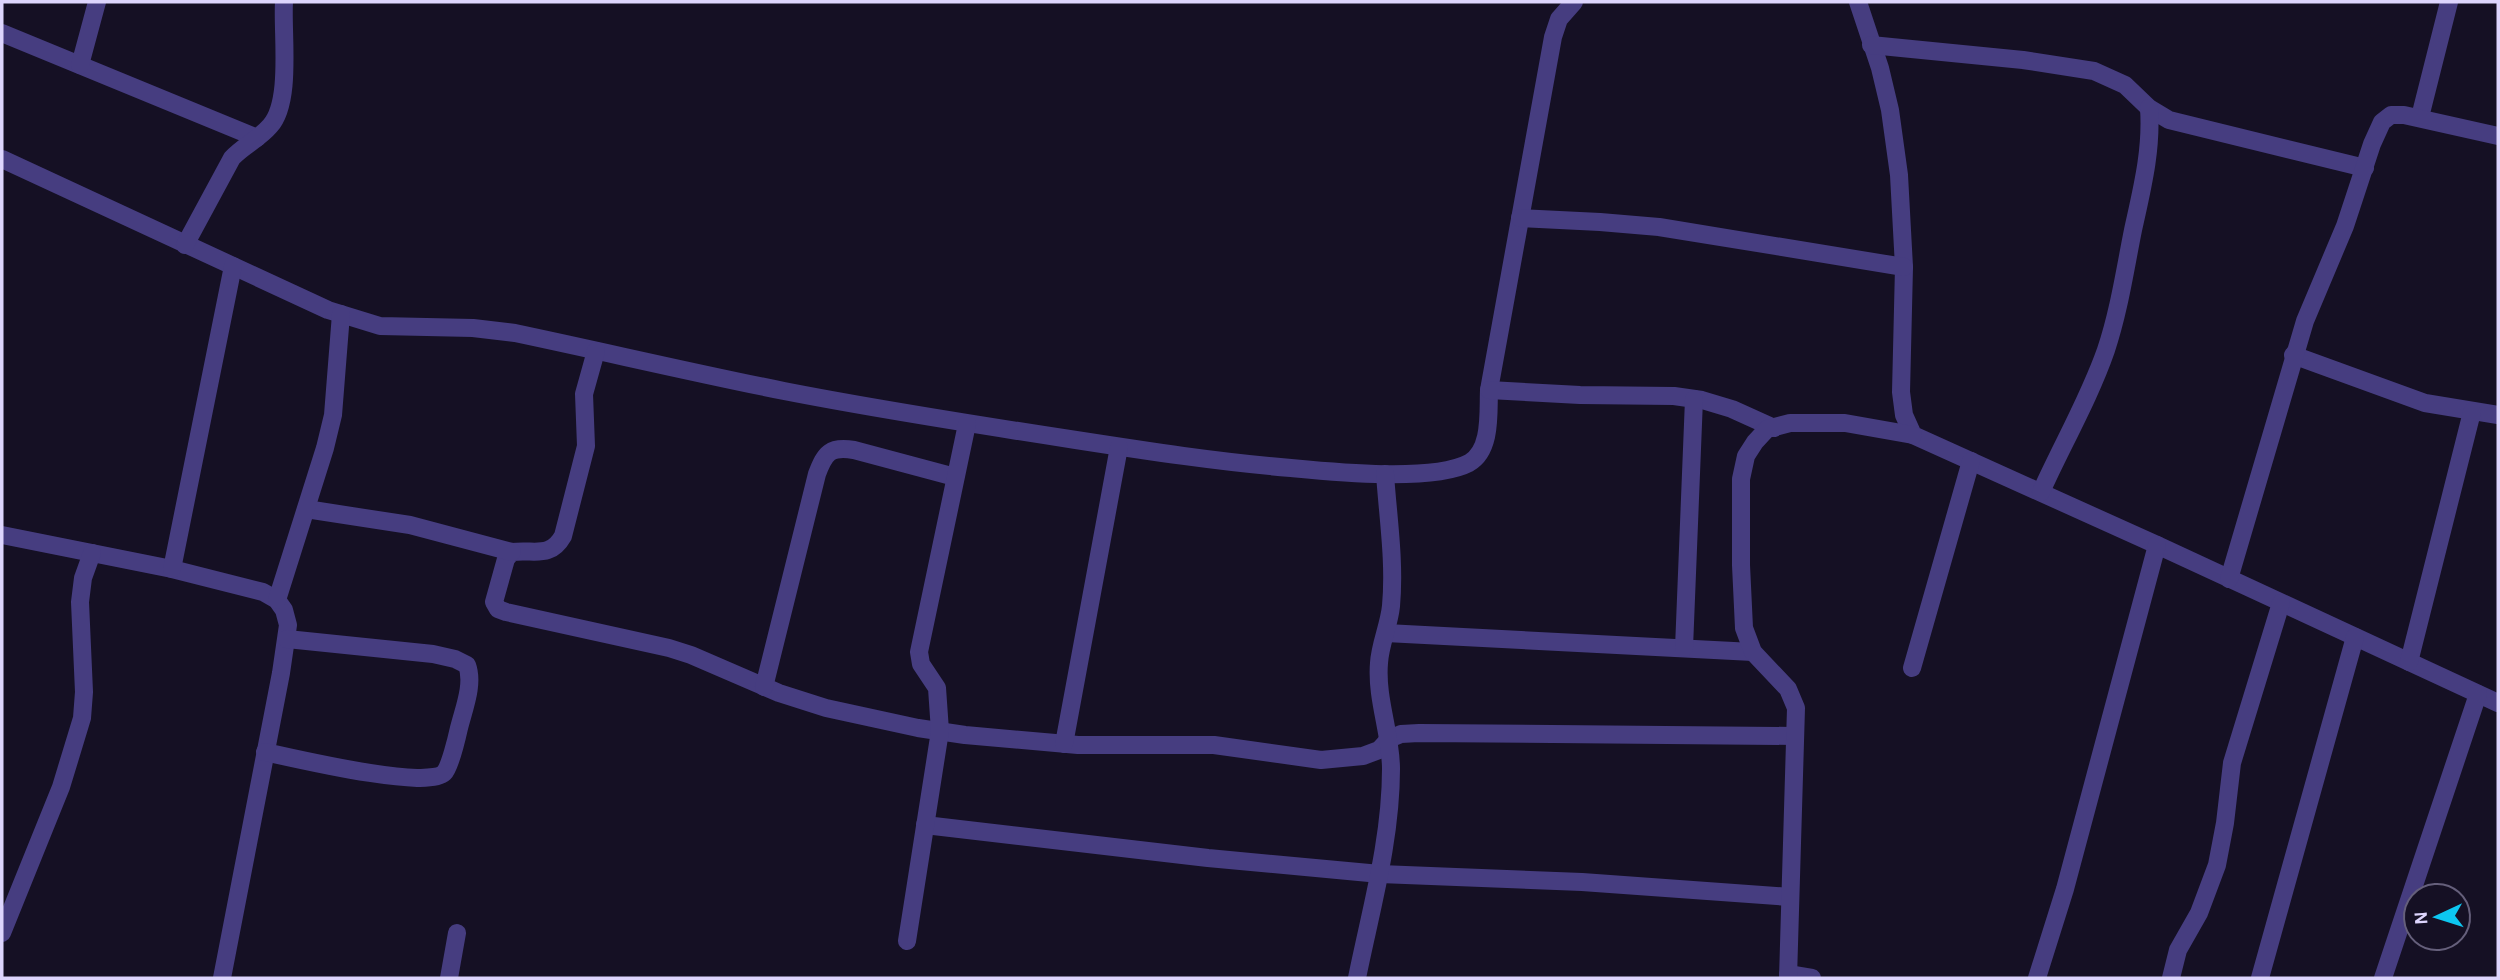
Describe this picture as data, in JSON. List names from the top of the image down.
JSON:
{
  "north": "left"
}
